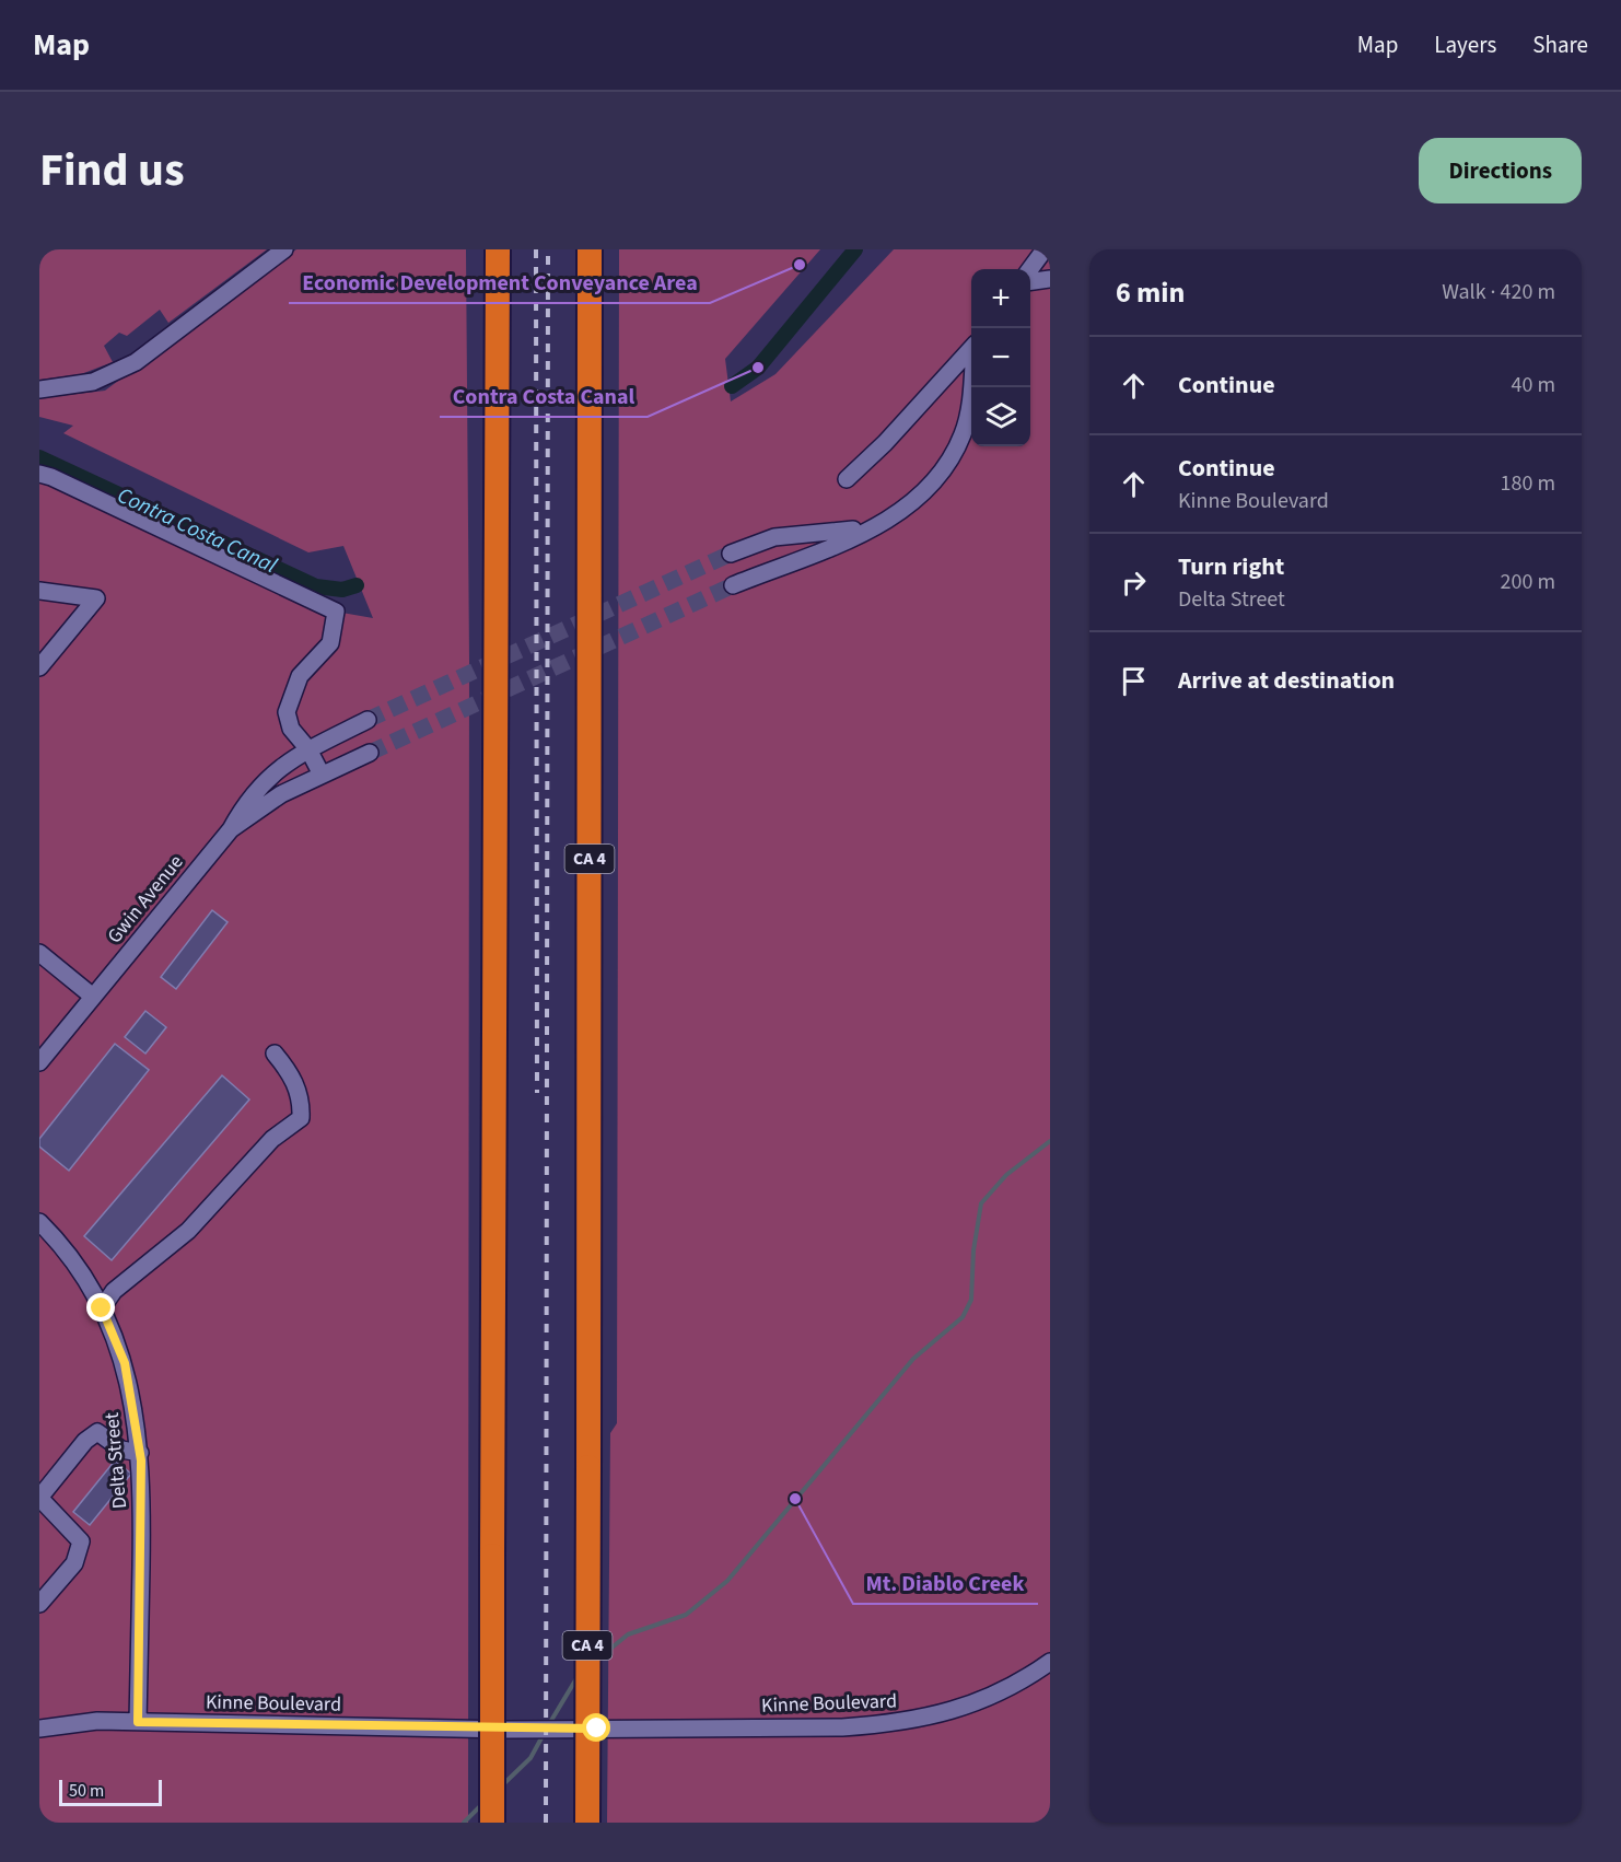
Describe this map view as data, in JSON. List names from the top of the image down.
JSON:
{
  "streets": {
    "highway": ["CA 4"],
    "street": ["Gwin Avenue", "Delta Street", "Kinne Boulevard"]
  },
  "crossings": [
    ["Delta Street", "Kinne Boulevard"]
  ],
  "water": ["Contra Costa Canal"],
  "places": ["Economic Development Conveyance Area", "Contra Costa Canal", "Mt. Diablo Creek"],
  "scale_bar": "50 m",
  "page": {
    "header": "Map",
    "nav": ["Map", "Layers", "Share"],
    "title": "Find us",
    "buttons": "Directions",
    "heading": ["6 min", "Walk · 420 m"],
    "map_buttons": ["+", "−"],
    "list": [
      ["Continue", "40 m"],
      ["Continue", "Kinne Boulevard", "180 m"],
      ["Turn right", "Delta Street", "200 m"],
      "Arrive at destination"
    ],
    "scale": "50 m"
  }
}
